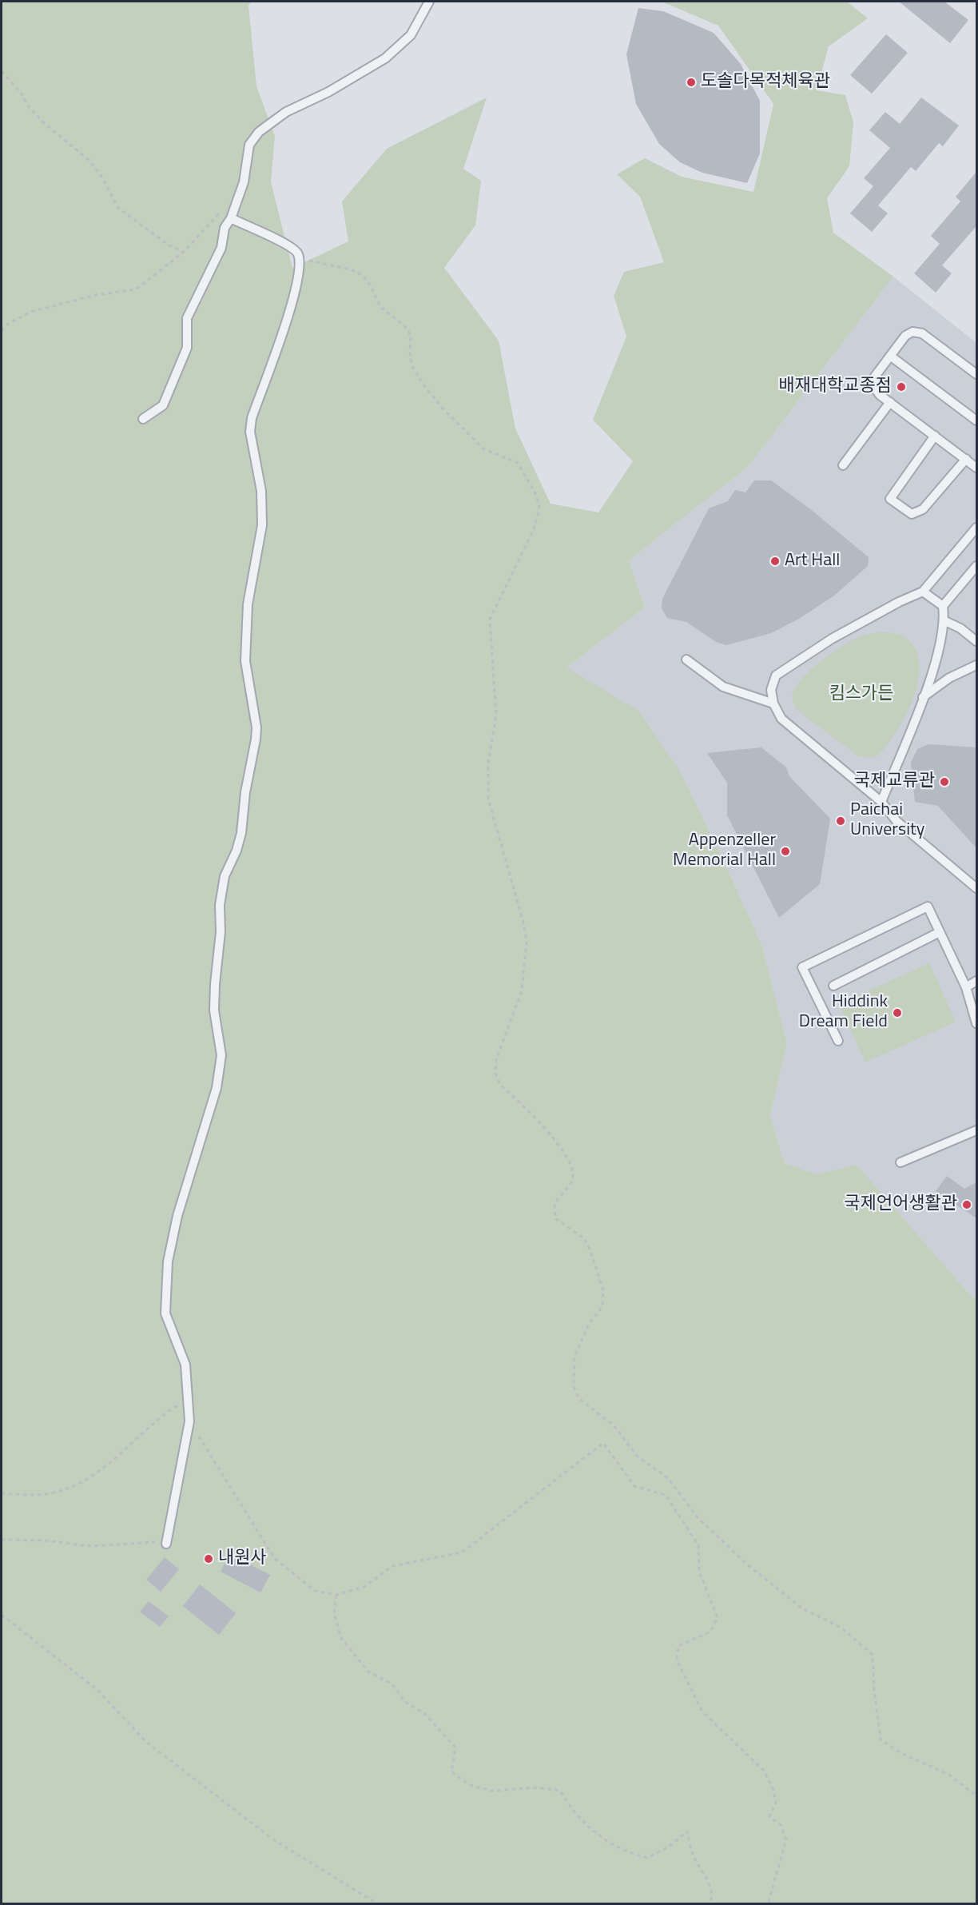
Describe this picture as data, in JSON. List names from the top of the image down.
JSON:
{
  "parks": ["킴스가든"],
  "places": [
    "도솔다목적체육관",
    "배재대학교종점",
    "Art Hall",
    "국제교류관",
    "Paichai University",
    "Appenzeller Memorial Hall",
    "Hiddink Dream Field",
    "국제언어생활관",
    "내원사"
  ]
}
